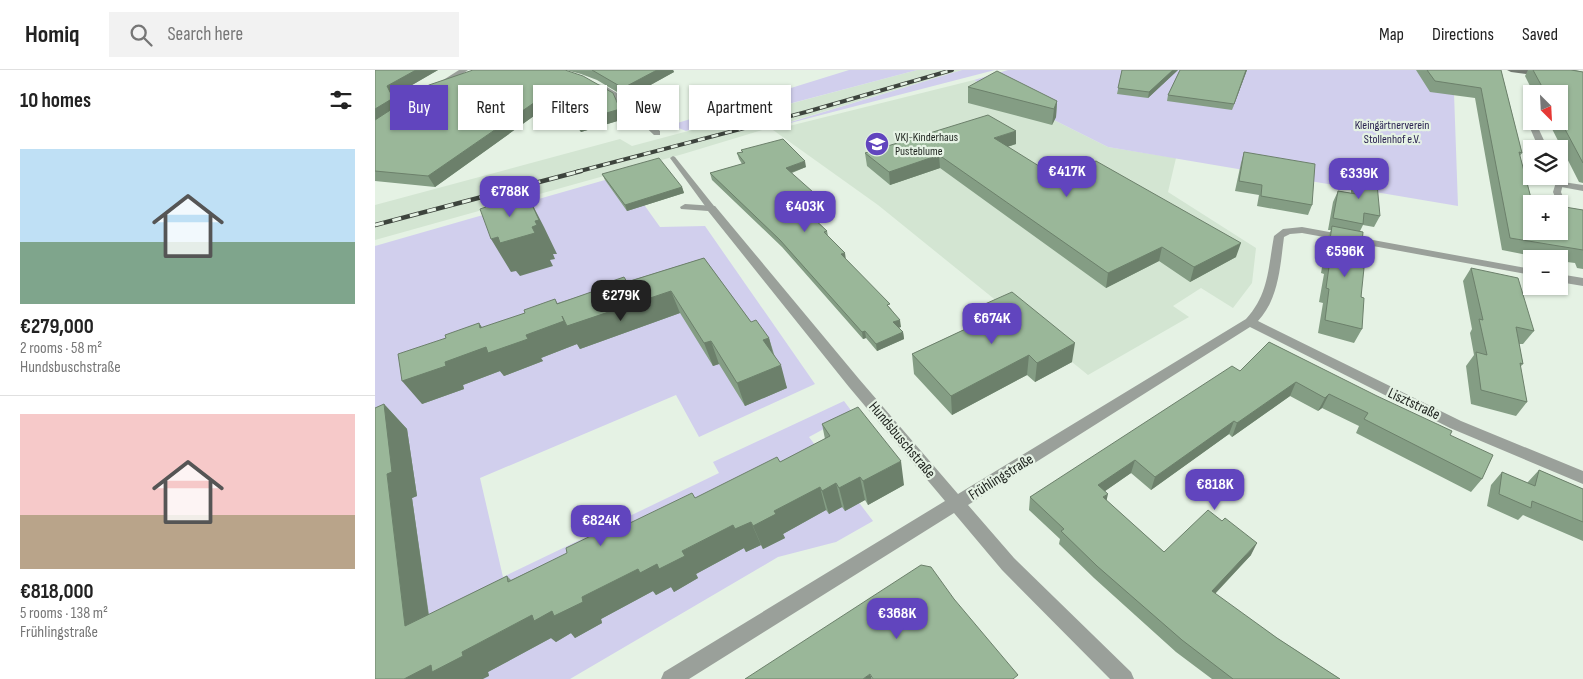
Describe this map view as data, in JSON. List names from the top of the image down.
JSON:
{
  "streets": {
    "street": ["Lisztstraße", "Hundsbuschstraße", "Frühlingstraße"]
  },
  "crossings": [
    ["Lisztstraße", "Frühlingstraße"],
    ["Hundsbuschstraße", "Frühlingstraße"]
  ],
  "parks": ["Kleingärtnerverein Stollenhof e.V."],
  "places": {
    "school or university": ["VKJ-Kinderhaus Pusteblume"]
  },
  "north": "bottom right",
  "page": {
    "header": "Homiq",
    "search": "Search here",
    "nav": ["Map", "Directions", "Saved"],
    "heading": "10 homes",
    "map_buttons": ["+", "−"],
    "chip": [
      "Buy",
      "Rent",
      "Filters",
      "New",
      "Apartment"
    ],
    "list": [
      {
        "name": "€279,000",
        "note": "2 rooms · 58 m² · Hundsbuschstraße"
      },
      {
        "name": "€818,000",
        "note": "5 rooms · 138 m² · Frühlingstraße"
      }
    ],
    "price": [
      "€417K",
      "€339K",
      "€788K",
      "€403K",
      "€596K",
      "€279K",
      "€674K",
      "€818K",
      "€824K",
      "€368K"
    ]
  }
}
